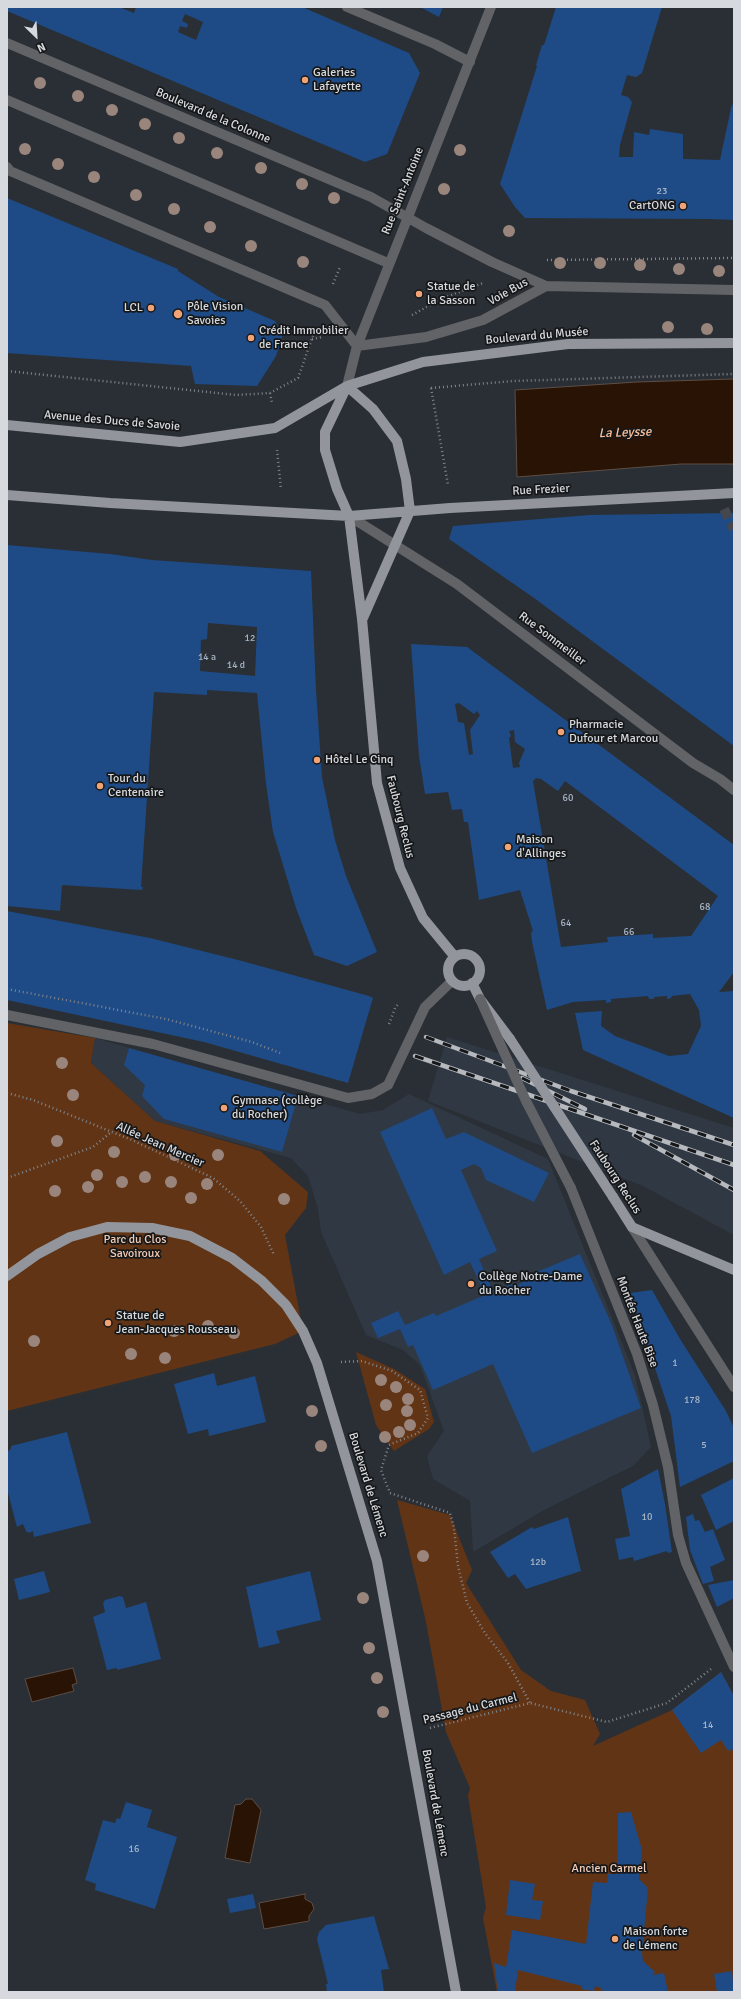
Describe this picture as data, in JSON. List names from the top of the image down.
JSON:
{
  "streets": {
    "main road": [
      "Boulevard du Musée",
      "Avenue des Ducs de Savoie",
      "Rue Frezier",
      "Faubourg Reclus",
      "Boulevard de Lémenc"
    ],
    "street": [
      "Boulevard de la Colonne",
      "Rue Saint-Antoine",
      "Voie Bus",
      "Rue Sommeiller",
      "Montée Haute Bise"
    ],
    "path": ["Allée Jean Mercier", "Passage du Carmel"]
  },
  "crossings": [
    ["Boulevard de la Colonne", "Rue Saint-Antoine"],
    ["Rue Saint-Antoine", "Boulevard du Musée"],
    ["Rue Saint-Antoine", "Avenue des Ducs de Savoie"],
    ["Rue Saint-Antoine", "Faubourg Reclus"],
    ["Voie Bus", "Boulevard du Musée"],
    ["Boulevard du Musée", "Avenue des Ducs de Savoie"],
    ["Boulevard du Musée", "Faubourg Reclus"],
    ["Avenue des Ducs de Savoie", "Faubourg Reclus"],
    ["Rue Frezier", "Rue Sommeiller"],
    ["Rue Frezier", "Faubourg Reclus"],
    ["Rue Sommeiller", "Faubourg Reclus"],
    ["Faubourg Reclus", "Montée Haute Bise"],
    ["Montée Haute Bise", "Passage du Carmel"],
    ["Boulevard de Lémenc", "Passage du Carmel"]
  ],
  "water": ["La Leysse"],
  "parks": ["Parc du Clos Savoiroux", "Ancien Carmel"],
  "places": [
    "Galeries Lafayette",
    "CartONG",
    "Statue de la Sasson",
    "LCL",
    "Pôle Vision Savoies",
    "Crédit Immobilier de France",
    "Pharmacie Dufour et Marcou",
    "Hôtel Le Cinq",
    "Tour du Centenaire",
    "Maison d'Allinges",
    "Gymnase (collège du Rocher)",
    "Collège Notre-Dame du Rocher",
    "Statue de Jean-Jacques Rousseau",
    "Maison forte de Lémenc"
  ],
  "house_numbers": [
    "23",
    "12",
    "14 a",
    "14 d",
    "60",
    "68",
    "64",
    "66",
    "1",
    "178",
    "5",
    "10",
    "12b",
    "14",
    "16"
  ],
  "north": "bottom right"
}
